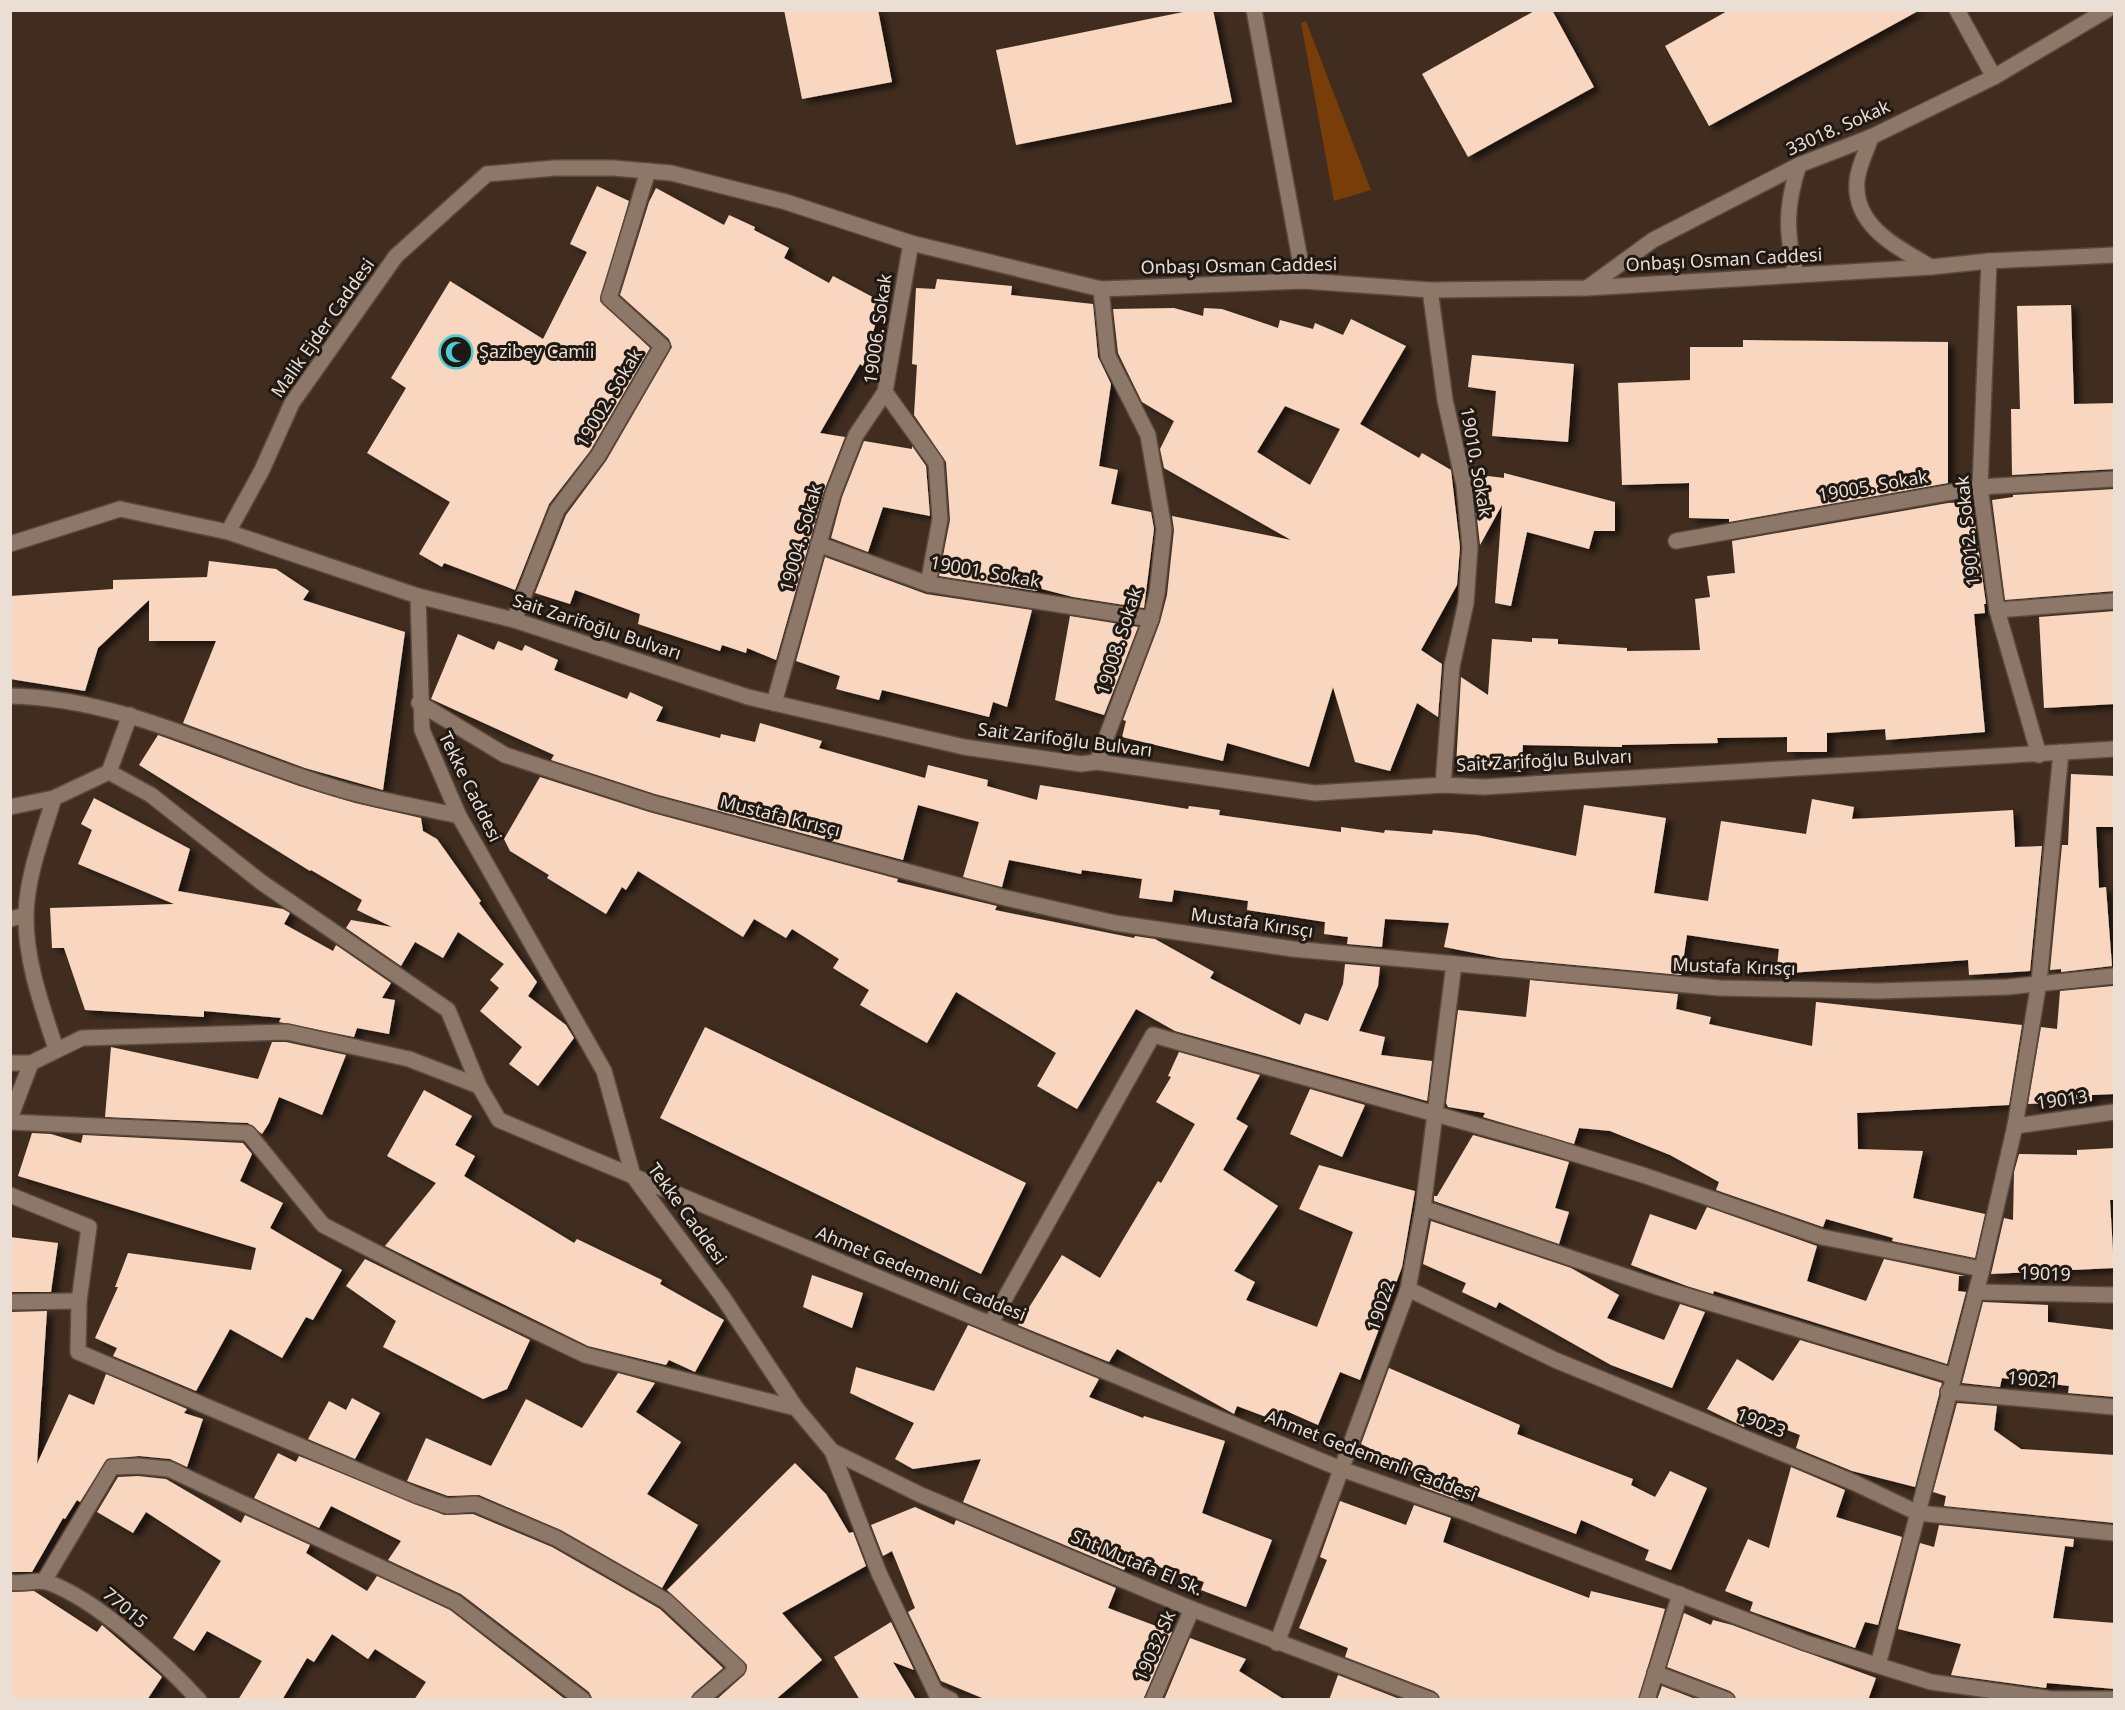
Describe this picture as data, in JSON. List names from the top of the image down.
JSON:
{
  "streets": {
    "street": [
      "33018. Sokak",
      "Onbaşı Osman Caddesi",
      "Malik Ejder Caddesi",
      "19006. Sokak",
      "19002. Sokak",
      "19010. Sokak",
      "19005. Sokak",
      "19012. Sokak",
      "19004. Sokak",
      "19001. Sokak",
      "Sait Zarifoğlu Bulvarı",
      "19008. Sokak",
      "Tekke Caddesi",
      "Mustafa Kırısçı",
      "19013",
      "Ahmet Gedemenli Caddesi",
      "19019",
      "19022",
      "19021",
      "19023",
      "Sht Mutafa El Sk.",
      "77015",
      "19032 Sk"
    ]
  },
  "crossings": [
    ["33018. Sokak", "Onbaşı Osman Caddesi"],
    ["Onbaşı Osman Caddesi", "Malik Ejder Caddesi"],
    ["Onbaşı Osman Caddesi", "19006. Sokak"],
    ["Onbaşı Osman Caddesi", "19002. Sokak"],
    ["Onbaşı Osman Caddesi", "19010. Sokak"],
    ["Onbaşı Osman Caddesi", "19012. Sokak"],
    ["Onbaşı Osman Caddesi", "19008. Sokak"],
    ["Malik Ejder Caddesi", "Sait Zarifoğlu Bulvarı"],
    ["19006. Sokak", "19004. Sokak"],
    ["19006. Sokak", "19001. Sokak"],
    ["19002. Sokak", "Sait Zarifoğlu Bulvarı"],
    ["19010. Sokak", "Sait Zarifoğlu Bulvarı"],
    ["19005. Sokak", "19012. Sokak"],
    ["19012. Sokak", "Sait Zarifoğlu Bulvarı"],
    ["19004. Sokak", "19001. Sokak"],
    ["19004. Sokak", "Sait Zarifoğlu Bulvarı"],
    ["19001. Sokak", "19008. Sokak"],
    ["Sait Zarifoğlu Bulvarı", "19008. Sokak"],
    ["Sait Zarifoğlu Bulvarı", "Tekke Caddesi"],
    ["Tekke Caddesi", "Mustafa Kırısçı"],
    ["Tekke Caddesi", "Ahmet Gedemenli Caddesi"],
    ["Tekke Caddesi", "Sht Mutafa El Sk."],
    ["Mustafa Kırısçı", "19022"],
    ["Ahmet Gedemenli Caddesi", "19022"],
    ["19022", "19023"],
    ["19022", "Sht Mutafa El Sk."],
    ["Sht Mutafa El Sk.", "19032 Sk"]
  ],
  "places": {
    "mosque": ["Şazibey Camii"]
  }
}
